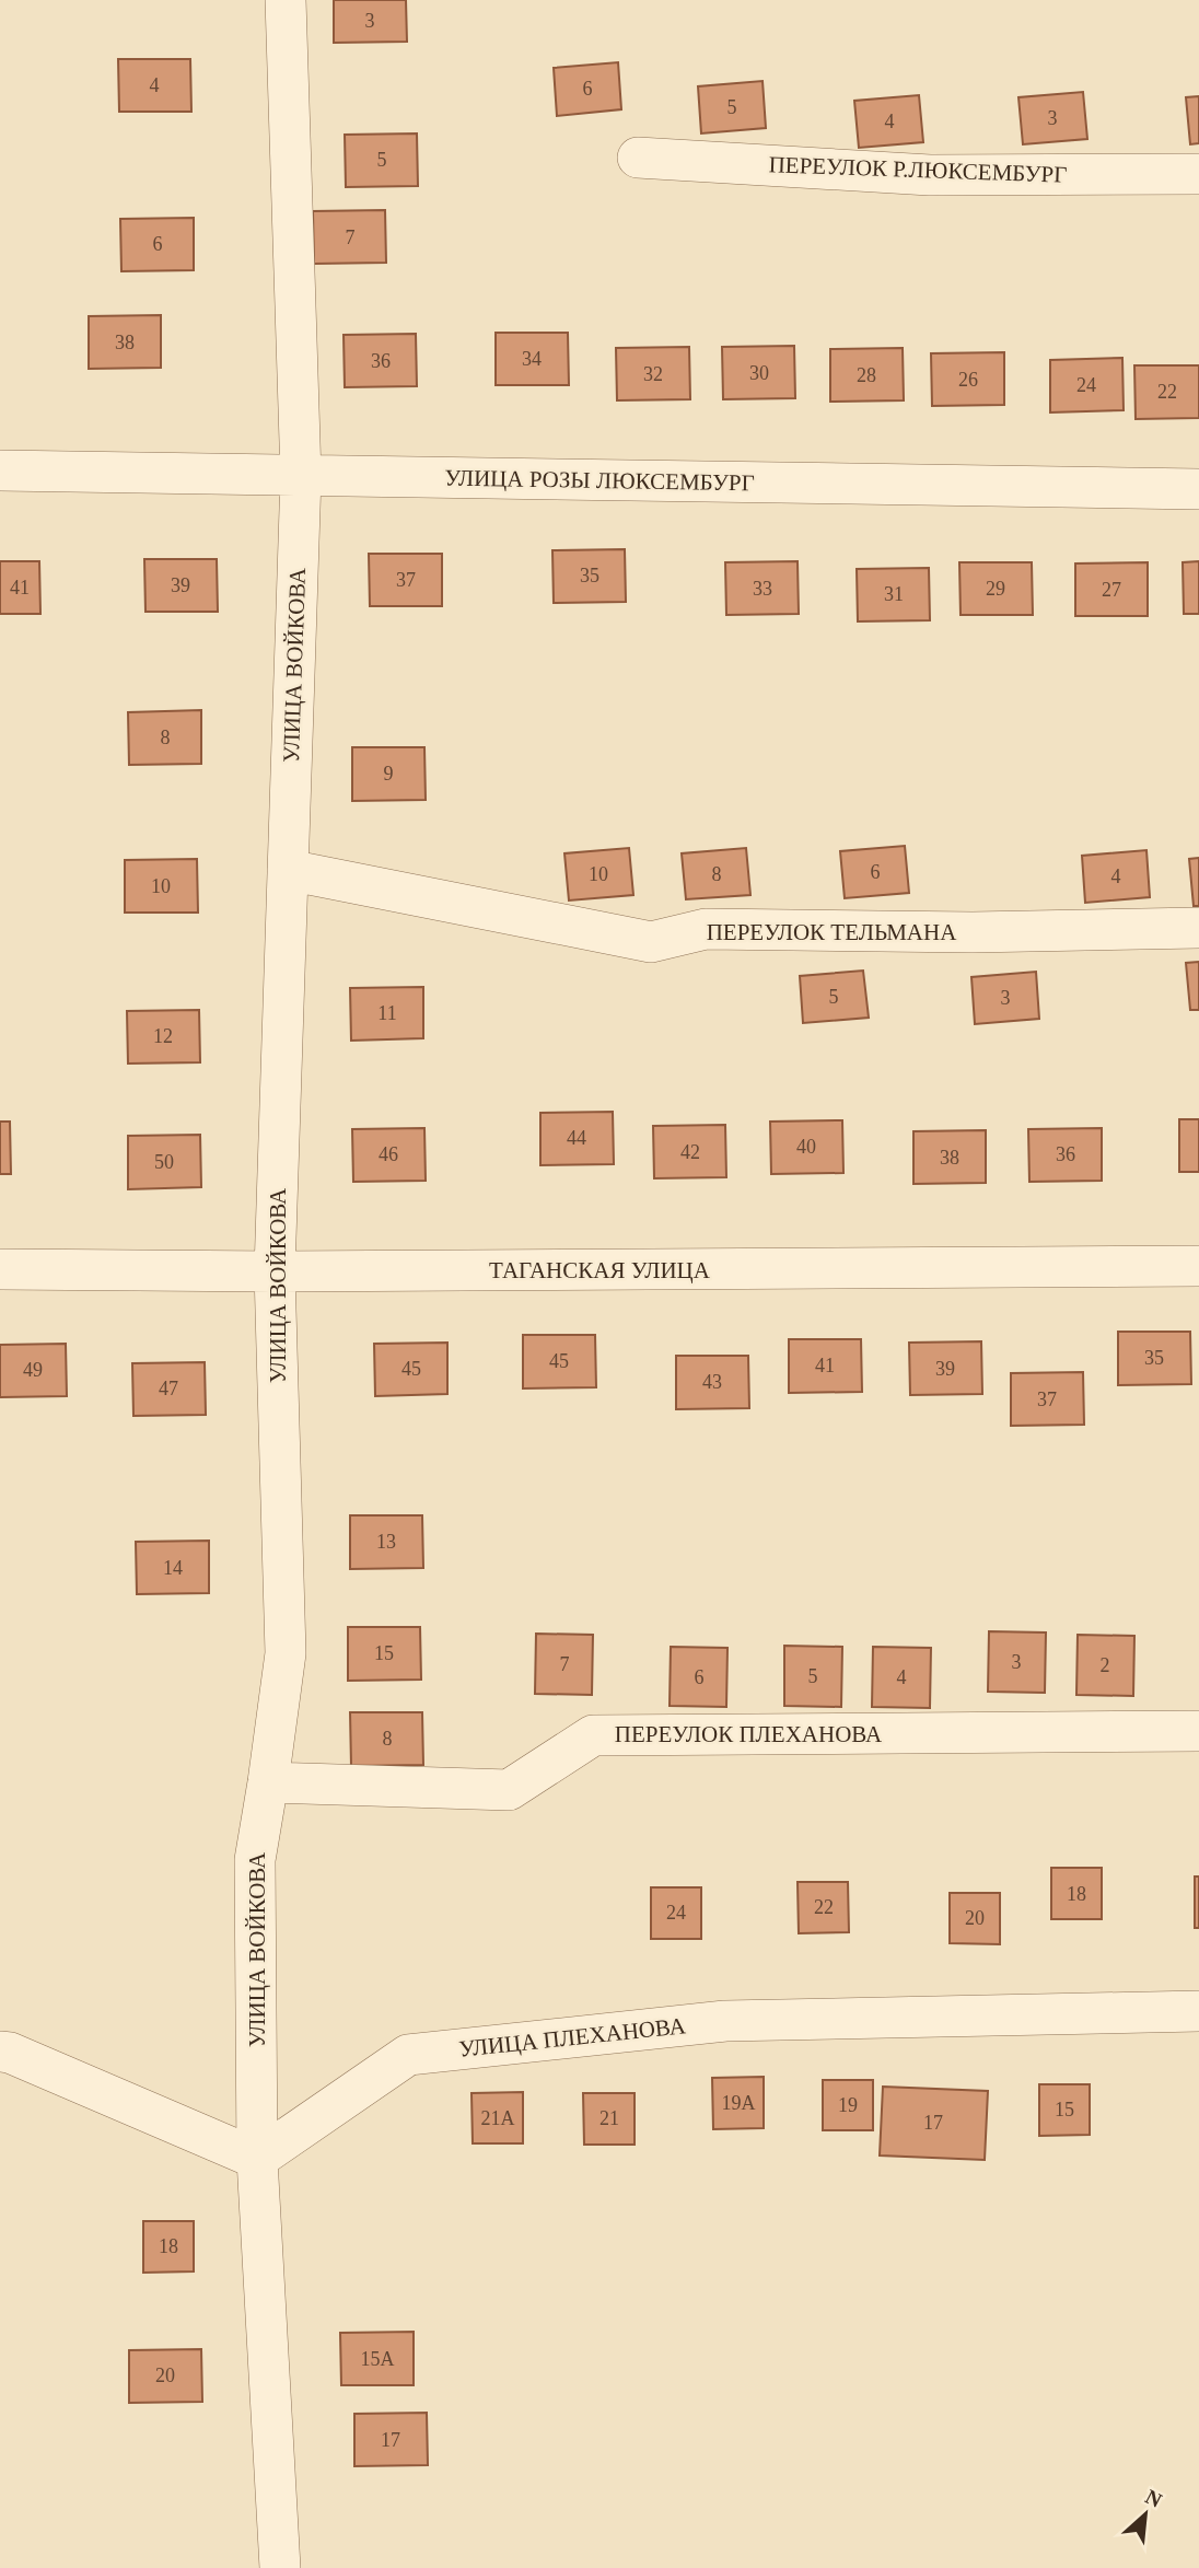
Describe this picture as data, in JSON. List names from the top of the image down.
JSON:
{
  "streets": {
    "street": [
      "ПЕРЕУЛОК Р.ЛЮКСЕМБУРГ",
      "УЛИЦА РОЗЫ ЛЮКСЕМБУРГ",
      "УЛИЦА ВОЙКОВА",
      "ПЕРЕУЛОК ТЕЛЬМАНА",
      "ТАГАНСКАЯ УЛИЦА",
      "ПЕРЕУЛОК ПЛЕХАНОВА",
      "УЛИЦА ПЛЕХАНОВА"
    ]
  },
  "crossings": [
    ["УЛИЦА РОЗЫ ЛЮКСЕМБУРГ", "УЛИЦА ВОЙКОВА"],
    ["УЛИЦА ВОЙКОВА", "ПЕРЕУЛОК ТЕЛЬМАНА"],
    ["УЛИЦА ВОЙКОВА", "ТАГАНСКАЯ УЛИЦА"],
    ["УЛИЦА ВОЙКОВА", "ПЕРЕУЛОК ПЛЕХАНОВА"],
    ["УЛИЦА ВОЙКОВА", "УЛИЦА ПЛЕХАНОВА"]
  ],
  "house_numbers": [
    "3",
    "4",
    "6",
    "5",
    "3",
    "4",
    "5",
    "7",
    "6",
    "38",
    "34",
    "36",
    "30",
    "32",
    "28",
    "26",
    "24",
    "22",
    "35",
    "37",
    "39",
    "41",
    "33",
    "29",
    "27",
    "31",
    "8",
    "9",
    "6",
    "10",
    "8",
    "4",
    "10",
    "5",
    "3",
    "11",
    "12",
    "44",
    "40",
    "42",
    "46",
    "36",
    "38",
    "50",
    "35",
    "45",
    "41",
    "45",
    "39",
    "49",
    "43",
    "47",
    "37",
    "13",
    "14",
    "15",
    "3",
    "7",
    "2",
    "5",
    "6",
    "4",
    "8",
    "18",
    "22",
    "24",
    "20",
    "19А",
    "19",
    "15",
    "21А",
    "21",
    "17",
    "18",
    "15А",
    "20",
    "17"
  ],
  "north": "top right"
}
